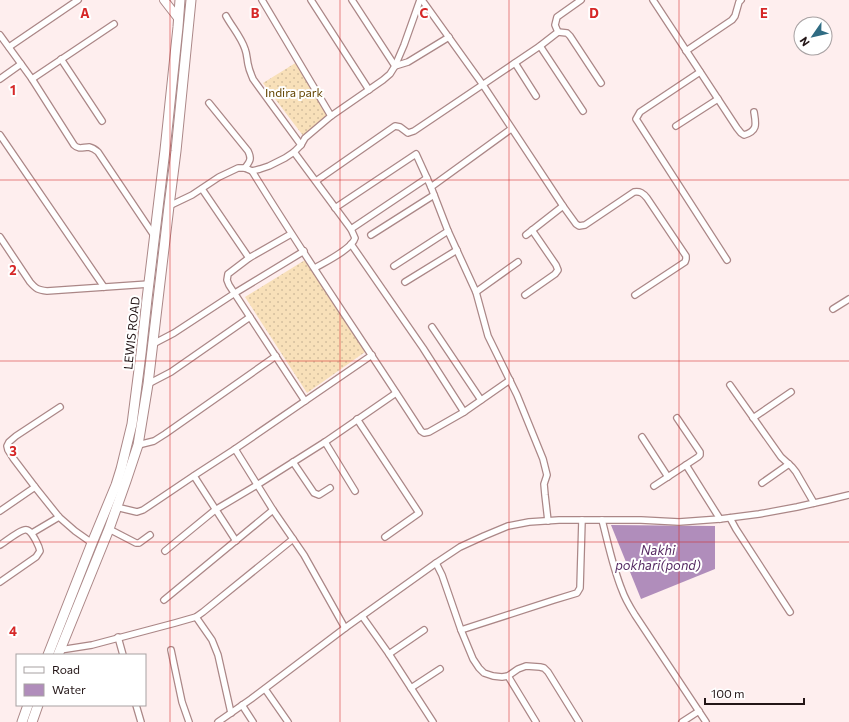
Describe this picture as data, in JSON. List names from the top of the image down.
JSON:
{
  "streets": {
    "main road": ["LEWIS ROAD"]
  },
  "water": ["Nakhi pokhari(pond)"],
  "parks": ["Indira park"],
  "legend": ["Road", "Water"],
  "scale_bar": "100 m",
  "north": "bottom left",
  "grid": {
    "columns": [
      "A",
      "B",
      "C",
      "D",
      "E"
    ],
    "rows": [
      "1",
      "2",
      "3",
      "4"
    ]
  }
}
